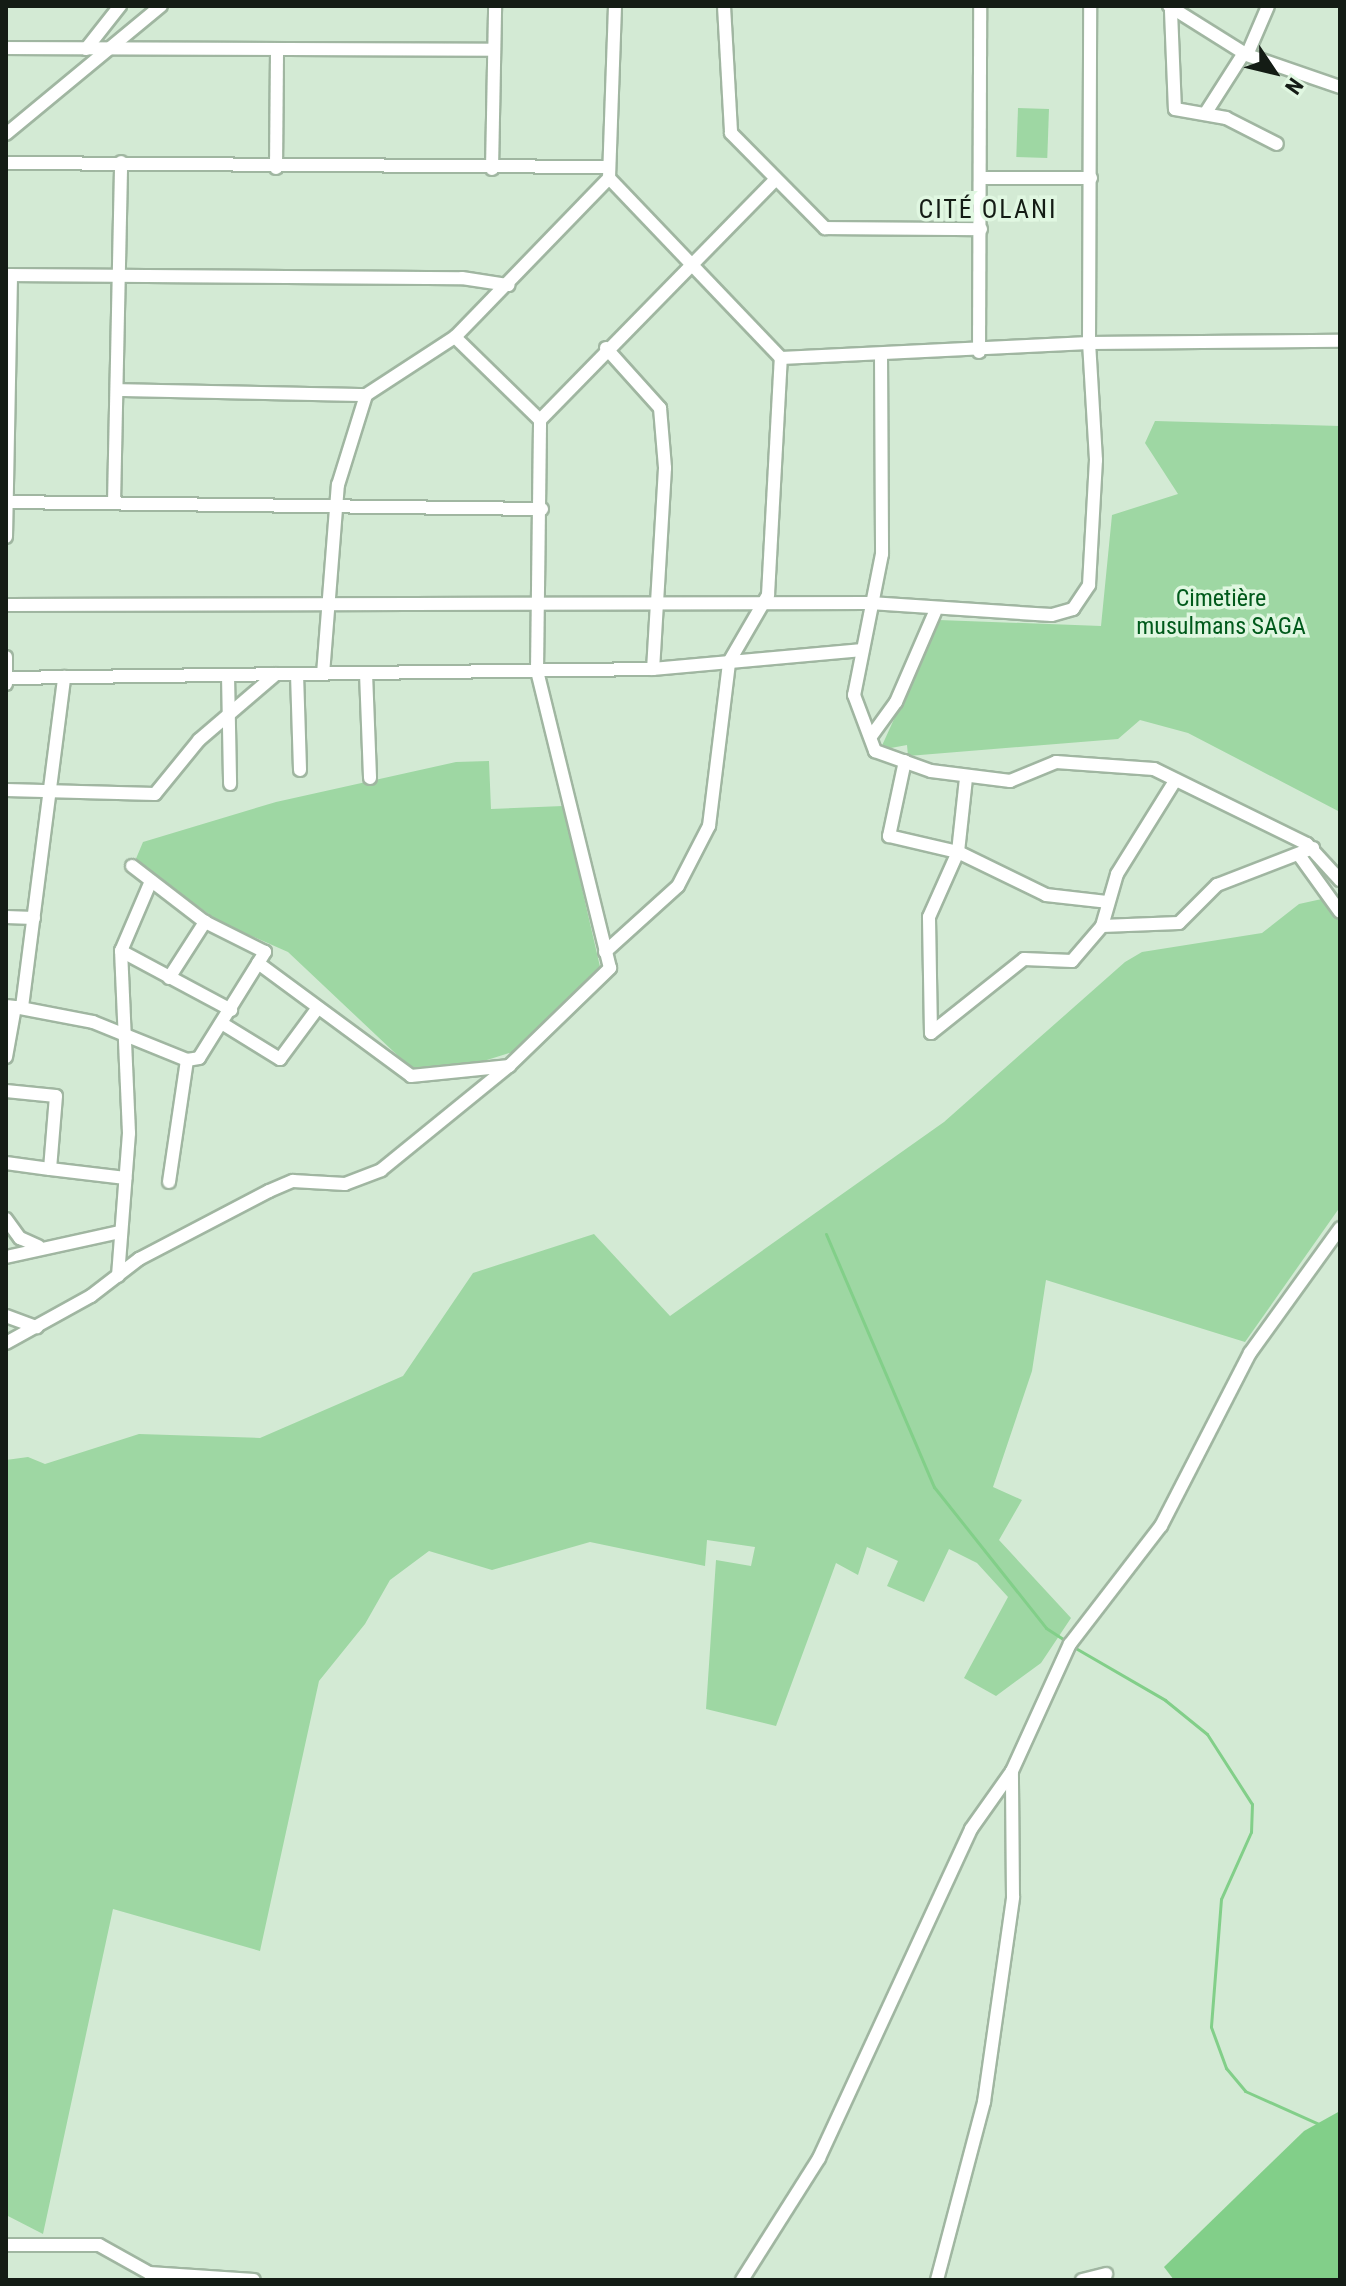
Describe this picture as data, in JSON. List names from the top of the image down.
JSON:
{
  "districts": ["CITÉ OLANI"],
  "parks": ["Cimetière musulmans SAGA"],
  "north": "bottom right"
}
